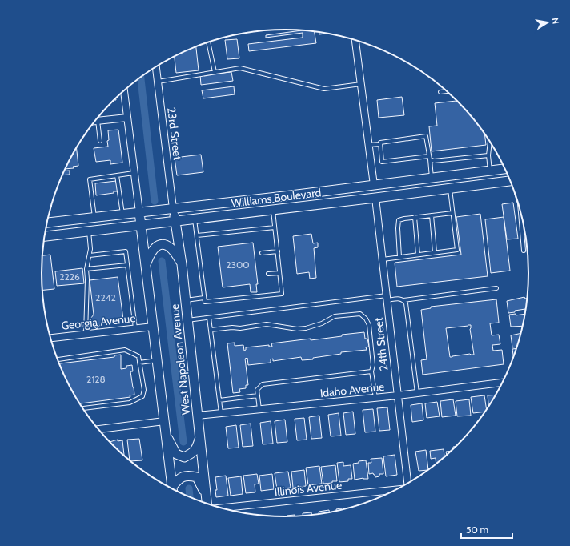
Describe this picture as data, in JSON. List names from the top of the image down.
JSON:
{
  "streets": {
    "main road": ["Williams Boulevard", "West Napoleon Avenue"],
    "street": [
      "23rd Street",
      "Georgia Avenue",
      "24th Street",
      "Idaho Avenue",
      "Illinois Avenue"
    ]
  },
  "crossings": [
    ["23rd Street", "Williams Boulevard"],
    ["23rd Street", "West Napoleon Avenue"],
    ["Williams Boulevard", "24th Street"],
    ["Williams Boulevard", "West Napoleon Avenue"],
    ["Georgia Avenue", "West Napoleon Avenue"],
    ["24th Street", "Idaho Avenue"],
    ["West Napoleon Avenue", "Idaho Avenue"]
  ],
  "house_numbers": [
    "2300",
    "2226",
    "2242",
    "2128"
  ],
  "scale_bar": "50 m",
  "north": "right"
}
